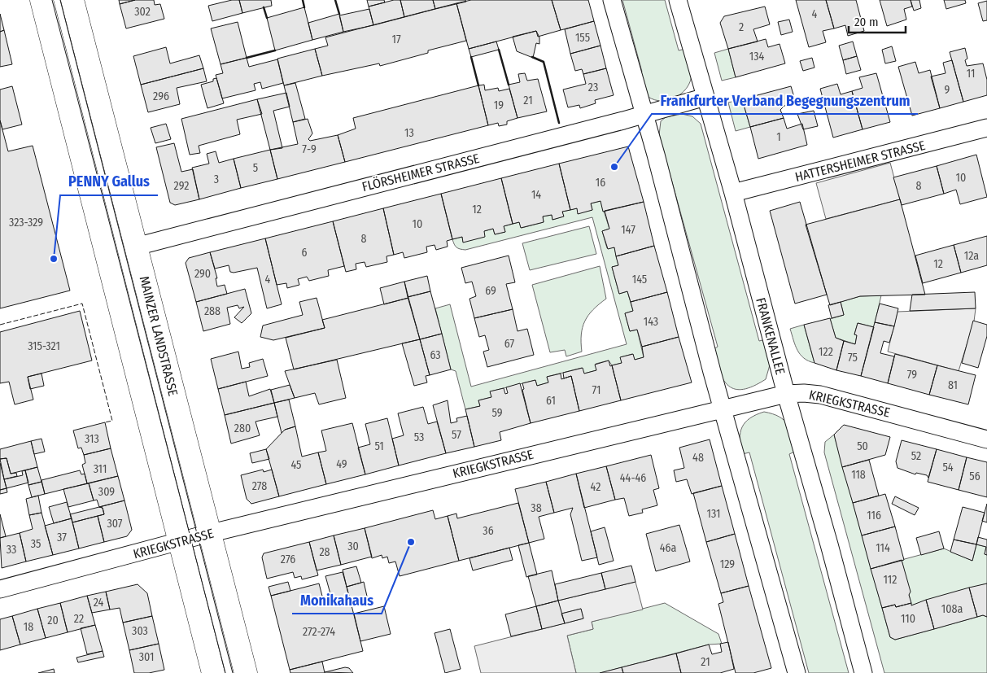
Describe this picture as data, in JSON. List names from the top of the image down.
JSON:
{
  "streets": {
    "main road": ["MAINZER LANDSTRASSE"],
    "street": [
      "HATTERSHEIMER STRASSE",
      "FLÖRSHEIMER STRASSE",
      "FRANKENALLEE",
      "KRIEGKSTRASSE"
    ]
  },
  "crossings": [
    ["HATTERSHEIMER STRASSE", "FRANKENALLEE"],
    ["FLÖRSHEIMER STRASSE", "MAINZER LANDSTRASSE"],
    ["FLÖRSHEIMER STRASSE", "FRANKENALLEE"],
    ["MAINZER LANDSTRASSE", "KRIEGKSTRASSE"],
    ["FRANKENALLEE", "KRIEGKSTRASSE"]
  ],
  "places": ["Frankfurter Verband Begegnungszentrum", "PENNY Gallus", "Monikahaus"],
  "house_numbers": [
    "302",
    "4",
    "2",
    "155",
    "17",
    "134",
    "11",
    "23",
    "9",
    "296",
    "21",
    "19",
    "13",
    "1",
    "7-9",
    "5",
    "10",
    "3",
    "16",
    "292",
    "8",
    "14",
    "12",
    "323-329",
    "10",
    "147",
    "8",
    "6",
    "12a",
    "12",
    "290",
    "4",
    "145",
    "69",
    "288",
    "143",
    "67",
    "315-321",
    "122",
    "63",
    "75",
    "79",
    "81",
    "71",
    "61",
    "59",
    "280",
    "57",
    "53",
    "313",
    "51",
    "50",
    "52",
    "48",
    "49",
    "45",
    "54",
    "311",
    "118",
    "56",
    "44-46",
    "278",
    "42",
    "309",
    "38",
    "131",
    "116",
    "307",
    "36",
    "37",
    "35",
    "30",
    "46a",
    "114",
    "33",
    "28",
    "276",
    "129",
    "112",
    "24",
    "108a",
    "22",
    "110",
    "20",
    "18",
    "303",
    "272-274",
    "301",
    "21"
  ],
  "scale_bar": "20 m"
}
